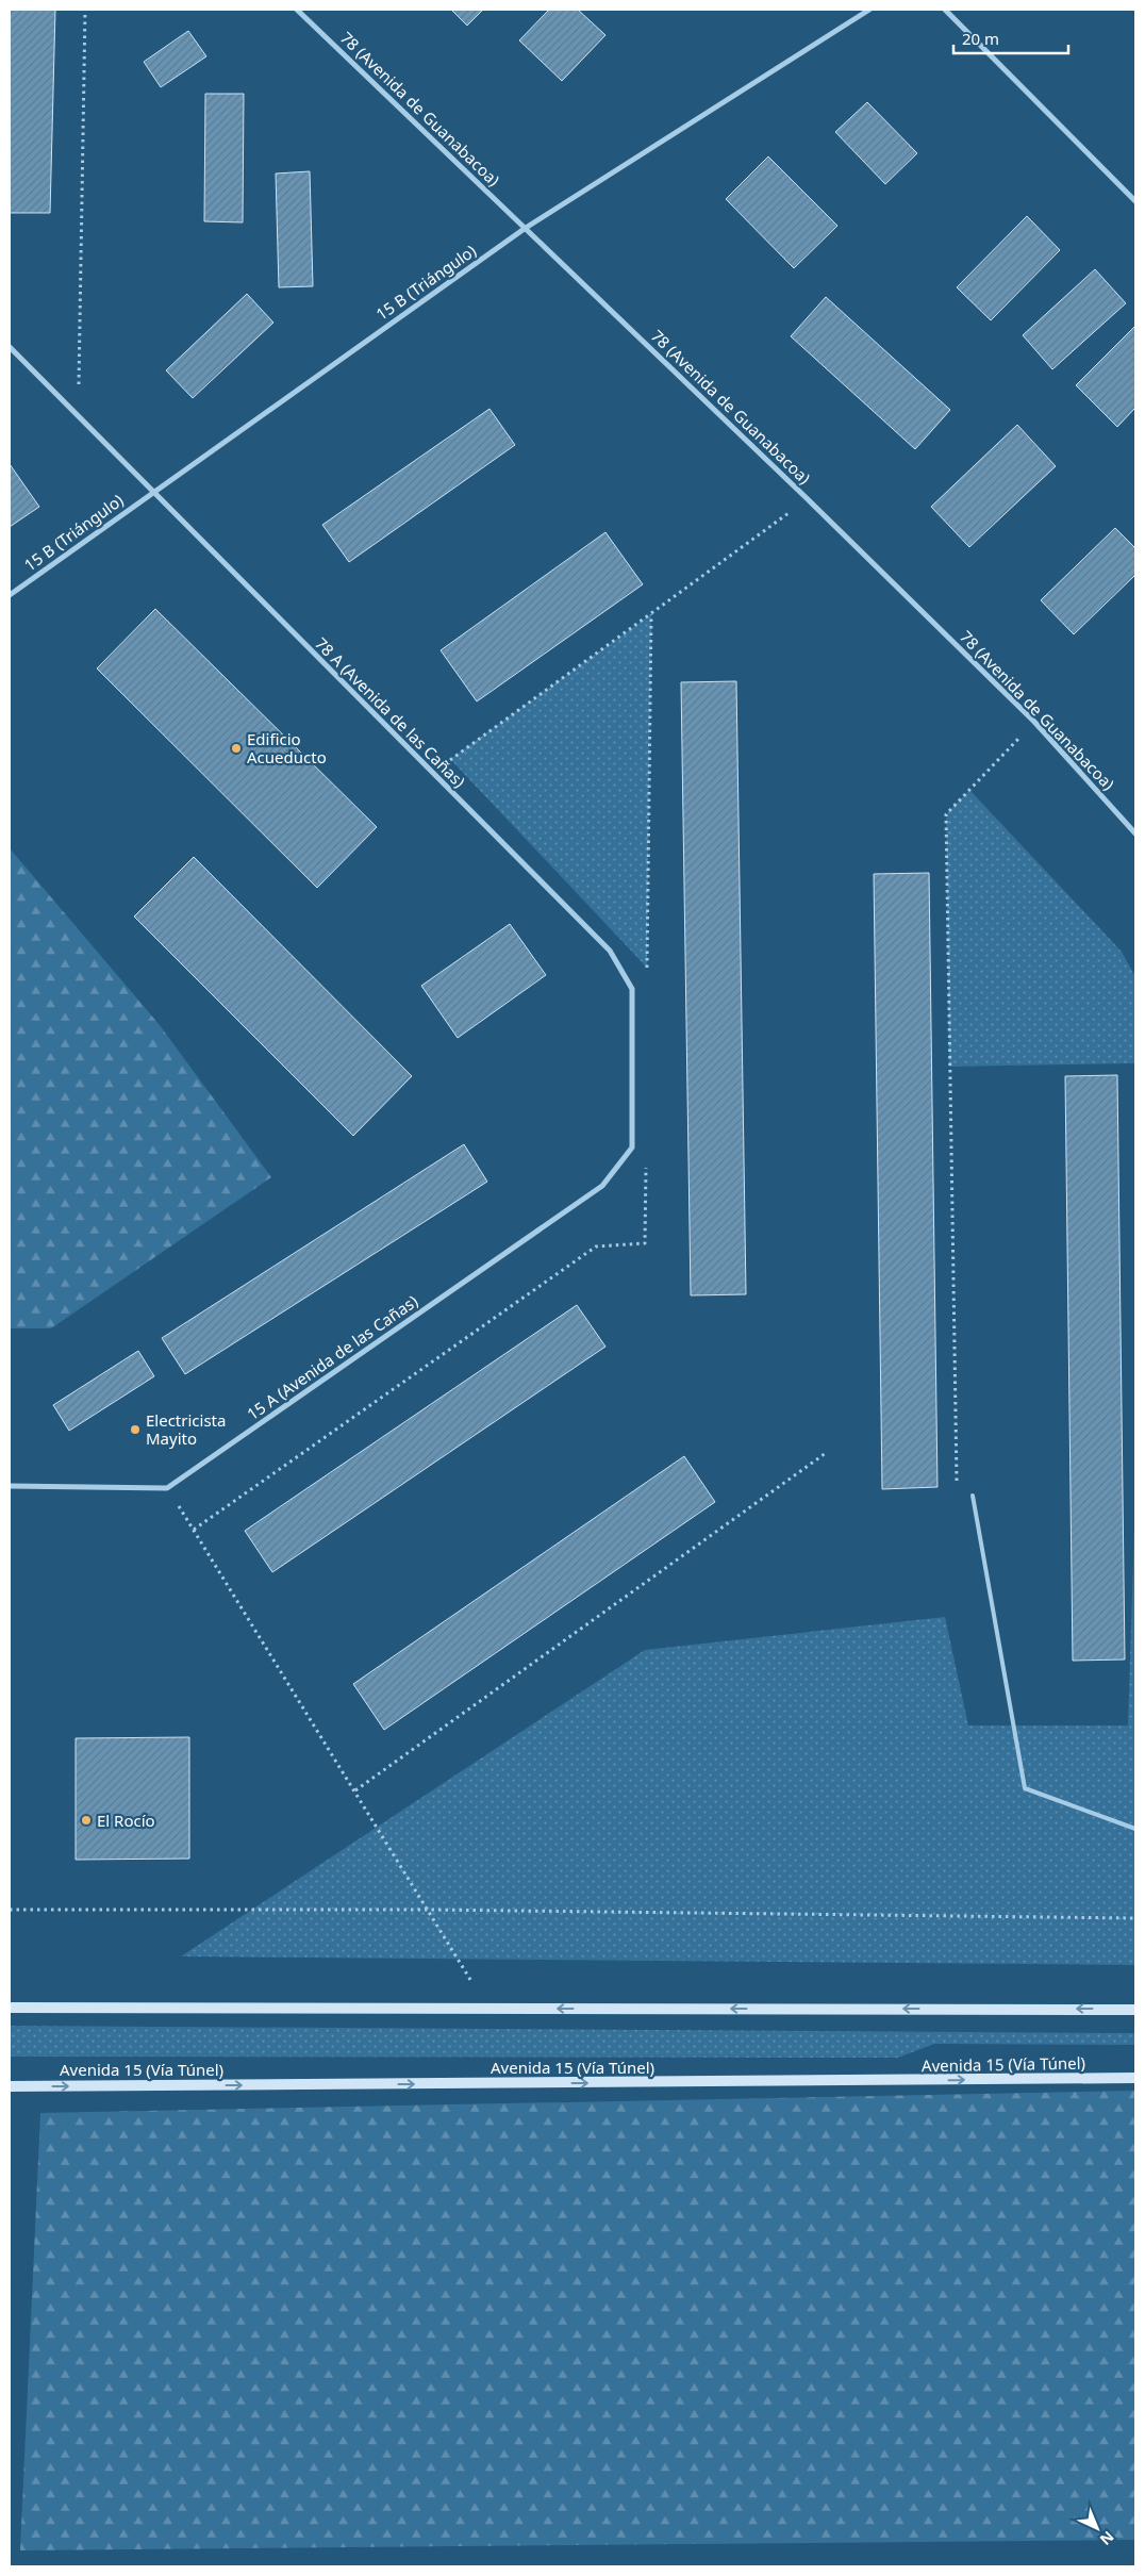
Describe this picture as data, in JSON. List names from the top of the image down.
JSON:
{
  "streets": {
    "main road": ["Avenida 15 (Vía Túnel)"],
    "street": [
      "78 (Avenida de Guanabacoa)",
      "15 B (Triángulo)",
      "78 A (Avenida de las Cañas)",
      "15 A (Avenida de las Cañas)"
    ]
  },
  "crossings": [
    ["78 (Avenida de Guanabacoa)", "15 B (Triángulo)"],
    ["15 B (Triángulo)", "78 A (Avenida de las Cañas)"],
    ["78 A (Avenida de las Cañas)", "15 A (Avenida de las Cañas)"]
  ],
  "places": ["Edificio Acueducto", "Electricista Mayito", "El Rocío"],
  "scale_bar": "20 m",
  "north": "bottom right"
}
